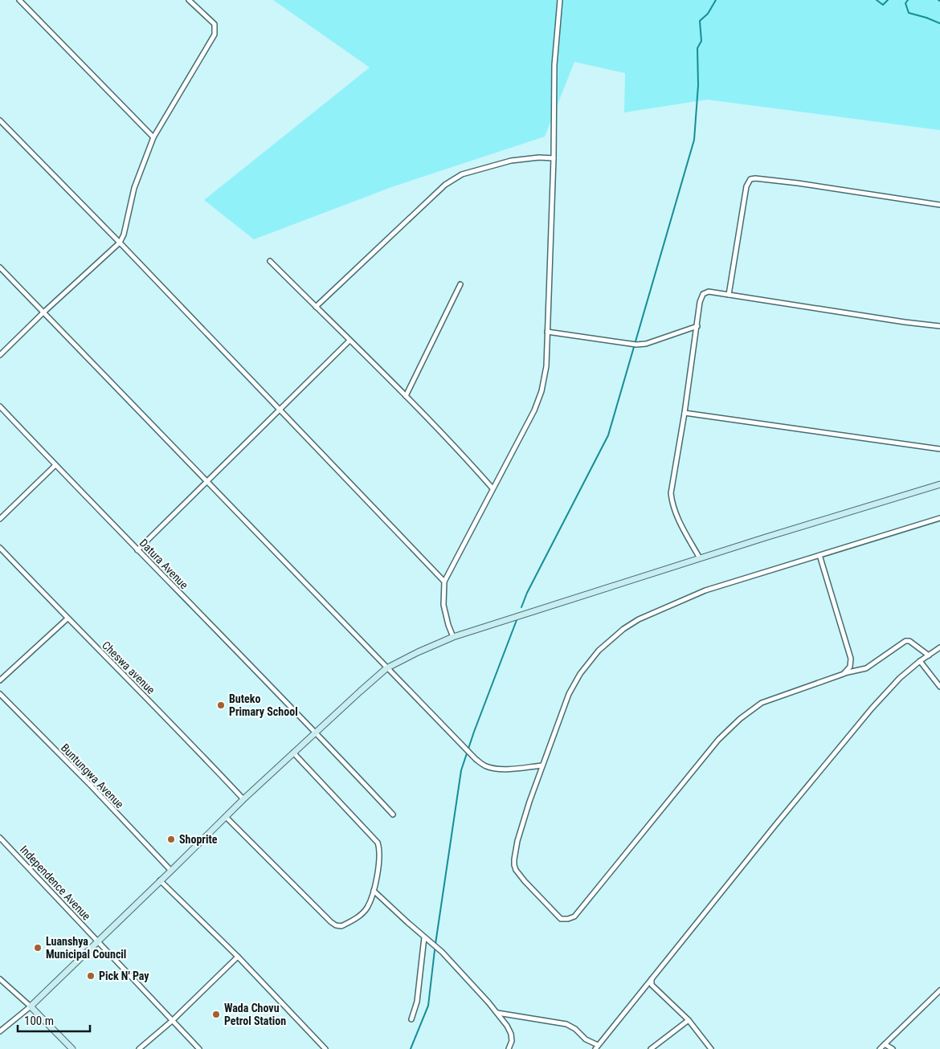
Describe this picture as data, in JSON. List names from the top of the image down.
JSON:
{
  "streets": {
    "street": [
      "Datura Avenue",
      "Cheswa avenue",
      "Buntungwa Avenue",
      "Independence Avenue"
    ]
  },
  "places": [
    "Buteko Primary School",
    "Shoprite",
    "Luanshya Municipal Council",
    "Pick N' Pay",
    "Wada Chovu Petrol Station"
  ],
  "scale_bar": "100 m"
}
